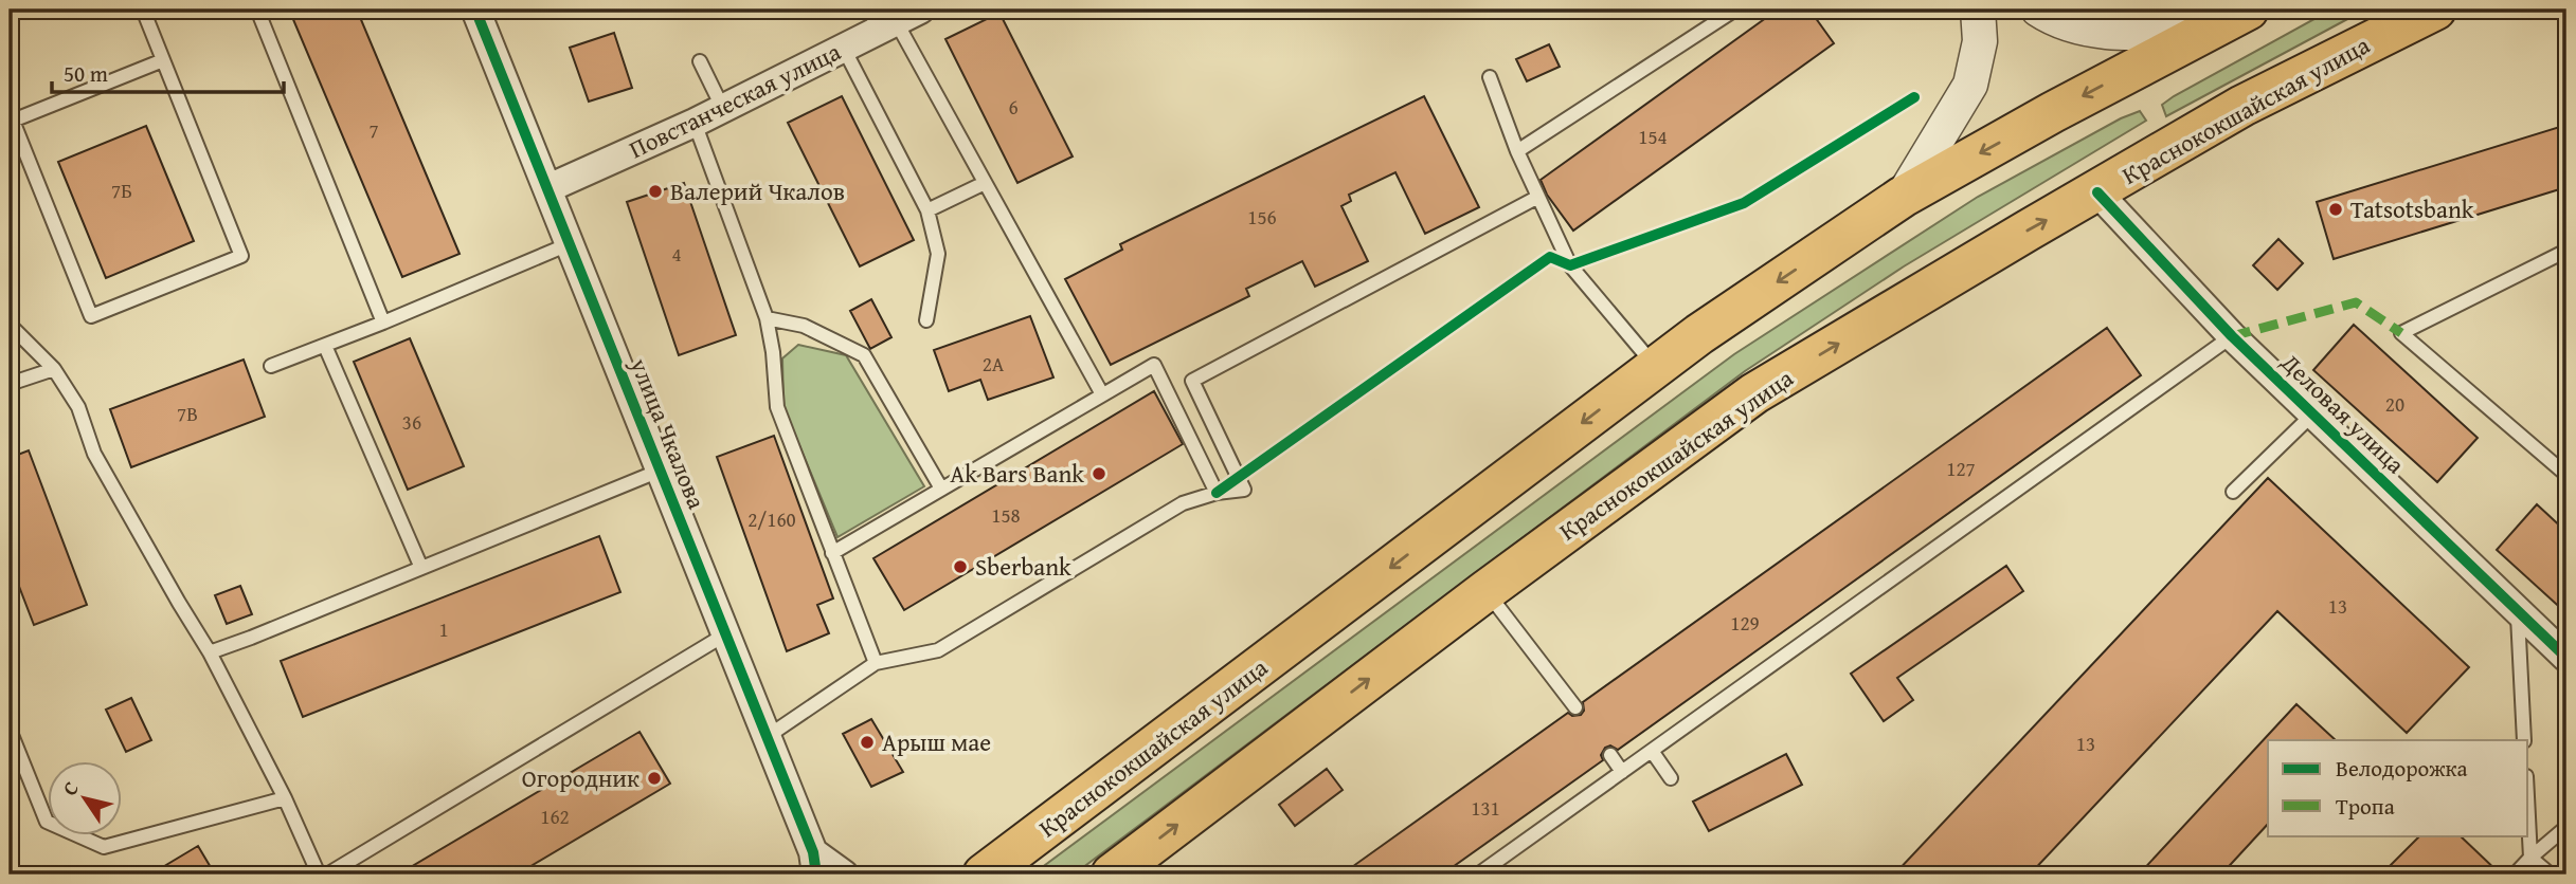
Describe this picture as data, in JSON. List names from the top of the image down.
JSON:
{
  "streets": {
    "main road": ["Краснококшайская улица"],
    "street": ["Повстанческая улица", "Деловая улица", "улица Чкалова"]
  },
  "crossings": [
    ["Повстанческая улица", "улица Чкалова"],
    ["Краснококшайская улица", "Деловая улица"]
  ],
  "places": [
    "Валерий Чкалов",
    "Tatsotsbank",
    "Ak Bars Bank",
    "Sberbank",
    "Арыш мае",
    "Огородник"
  ],
  "house_numbers": [
    "6",
    "7",
    "154",
    "7Б",
    "156",
    "4",
    "2А",
    "20",
    "7В",
    "36",
    "127",
    "158",
    "2/160",
    "13",
    "129",
    "1",
    "13",
    "131",
    "162"
  ],
  "legend": ["Велодорожка", "Тропа"],
  "scale_bar": "50 m",
  "north": "top left"
}
